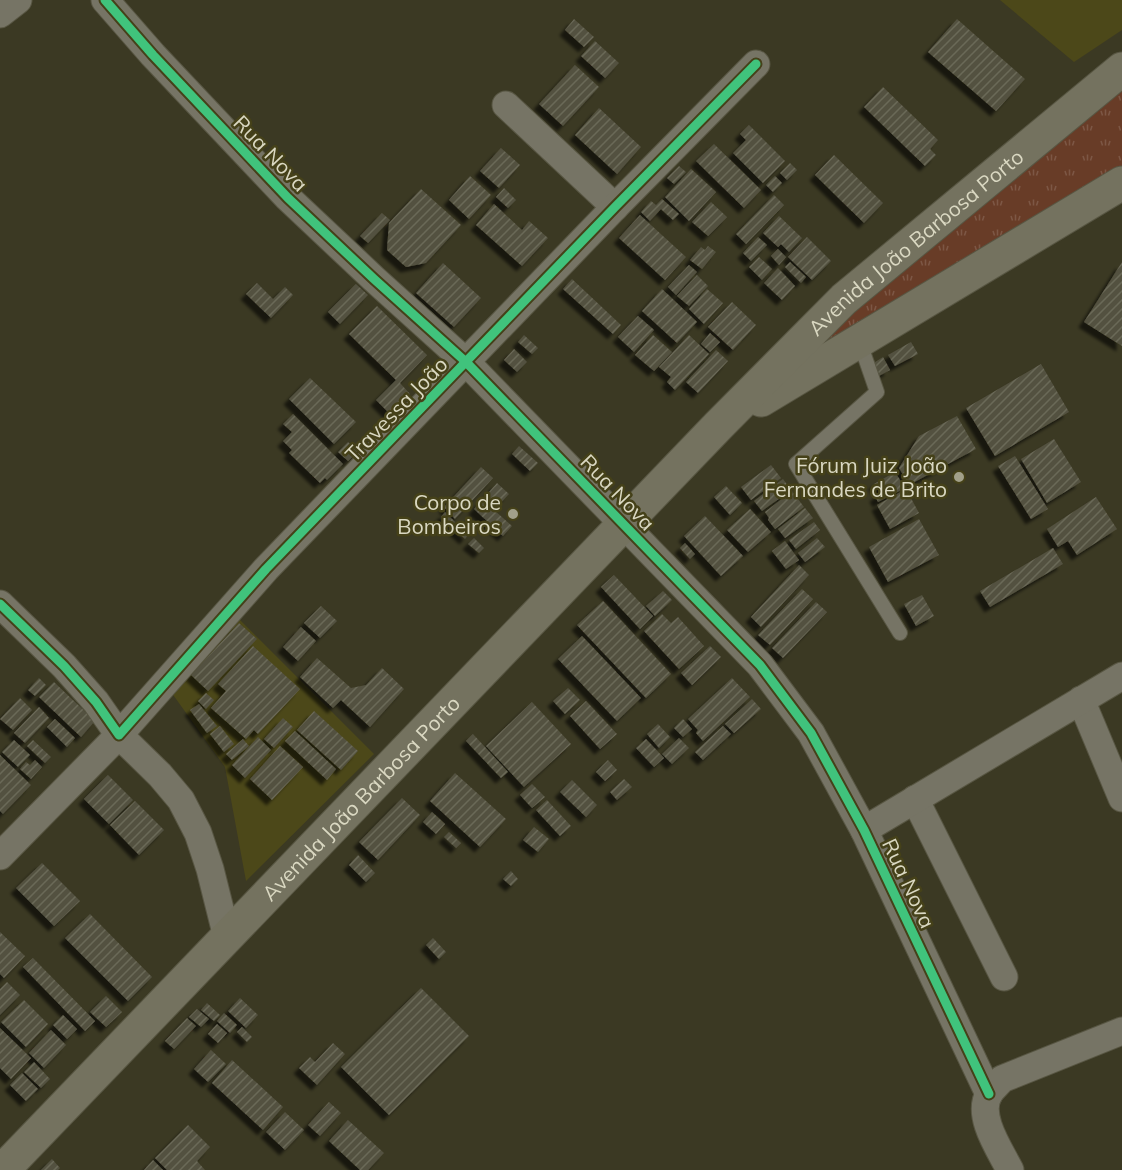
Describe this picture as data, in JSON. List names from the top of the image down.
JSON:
{
  "streets": {
    "main road": ["Avenida João Barbosa Porto"],
    "street": ["Rua Nova", "Travessa João"]
  },
  "crossings": [
    ["Rua Nova", "Avenida João Barbosa Porto"],
    ["Rua Nova", "Travessa João"]
  ],
  "places": ["Fórum Juiz João Fernandes de Brito", "Corpo de Bombeiros"]
}
